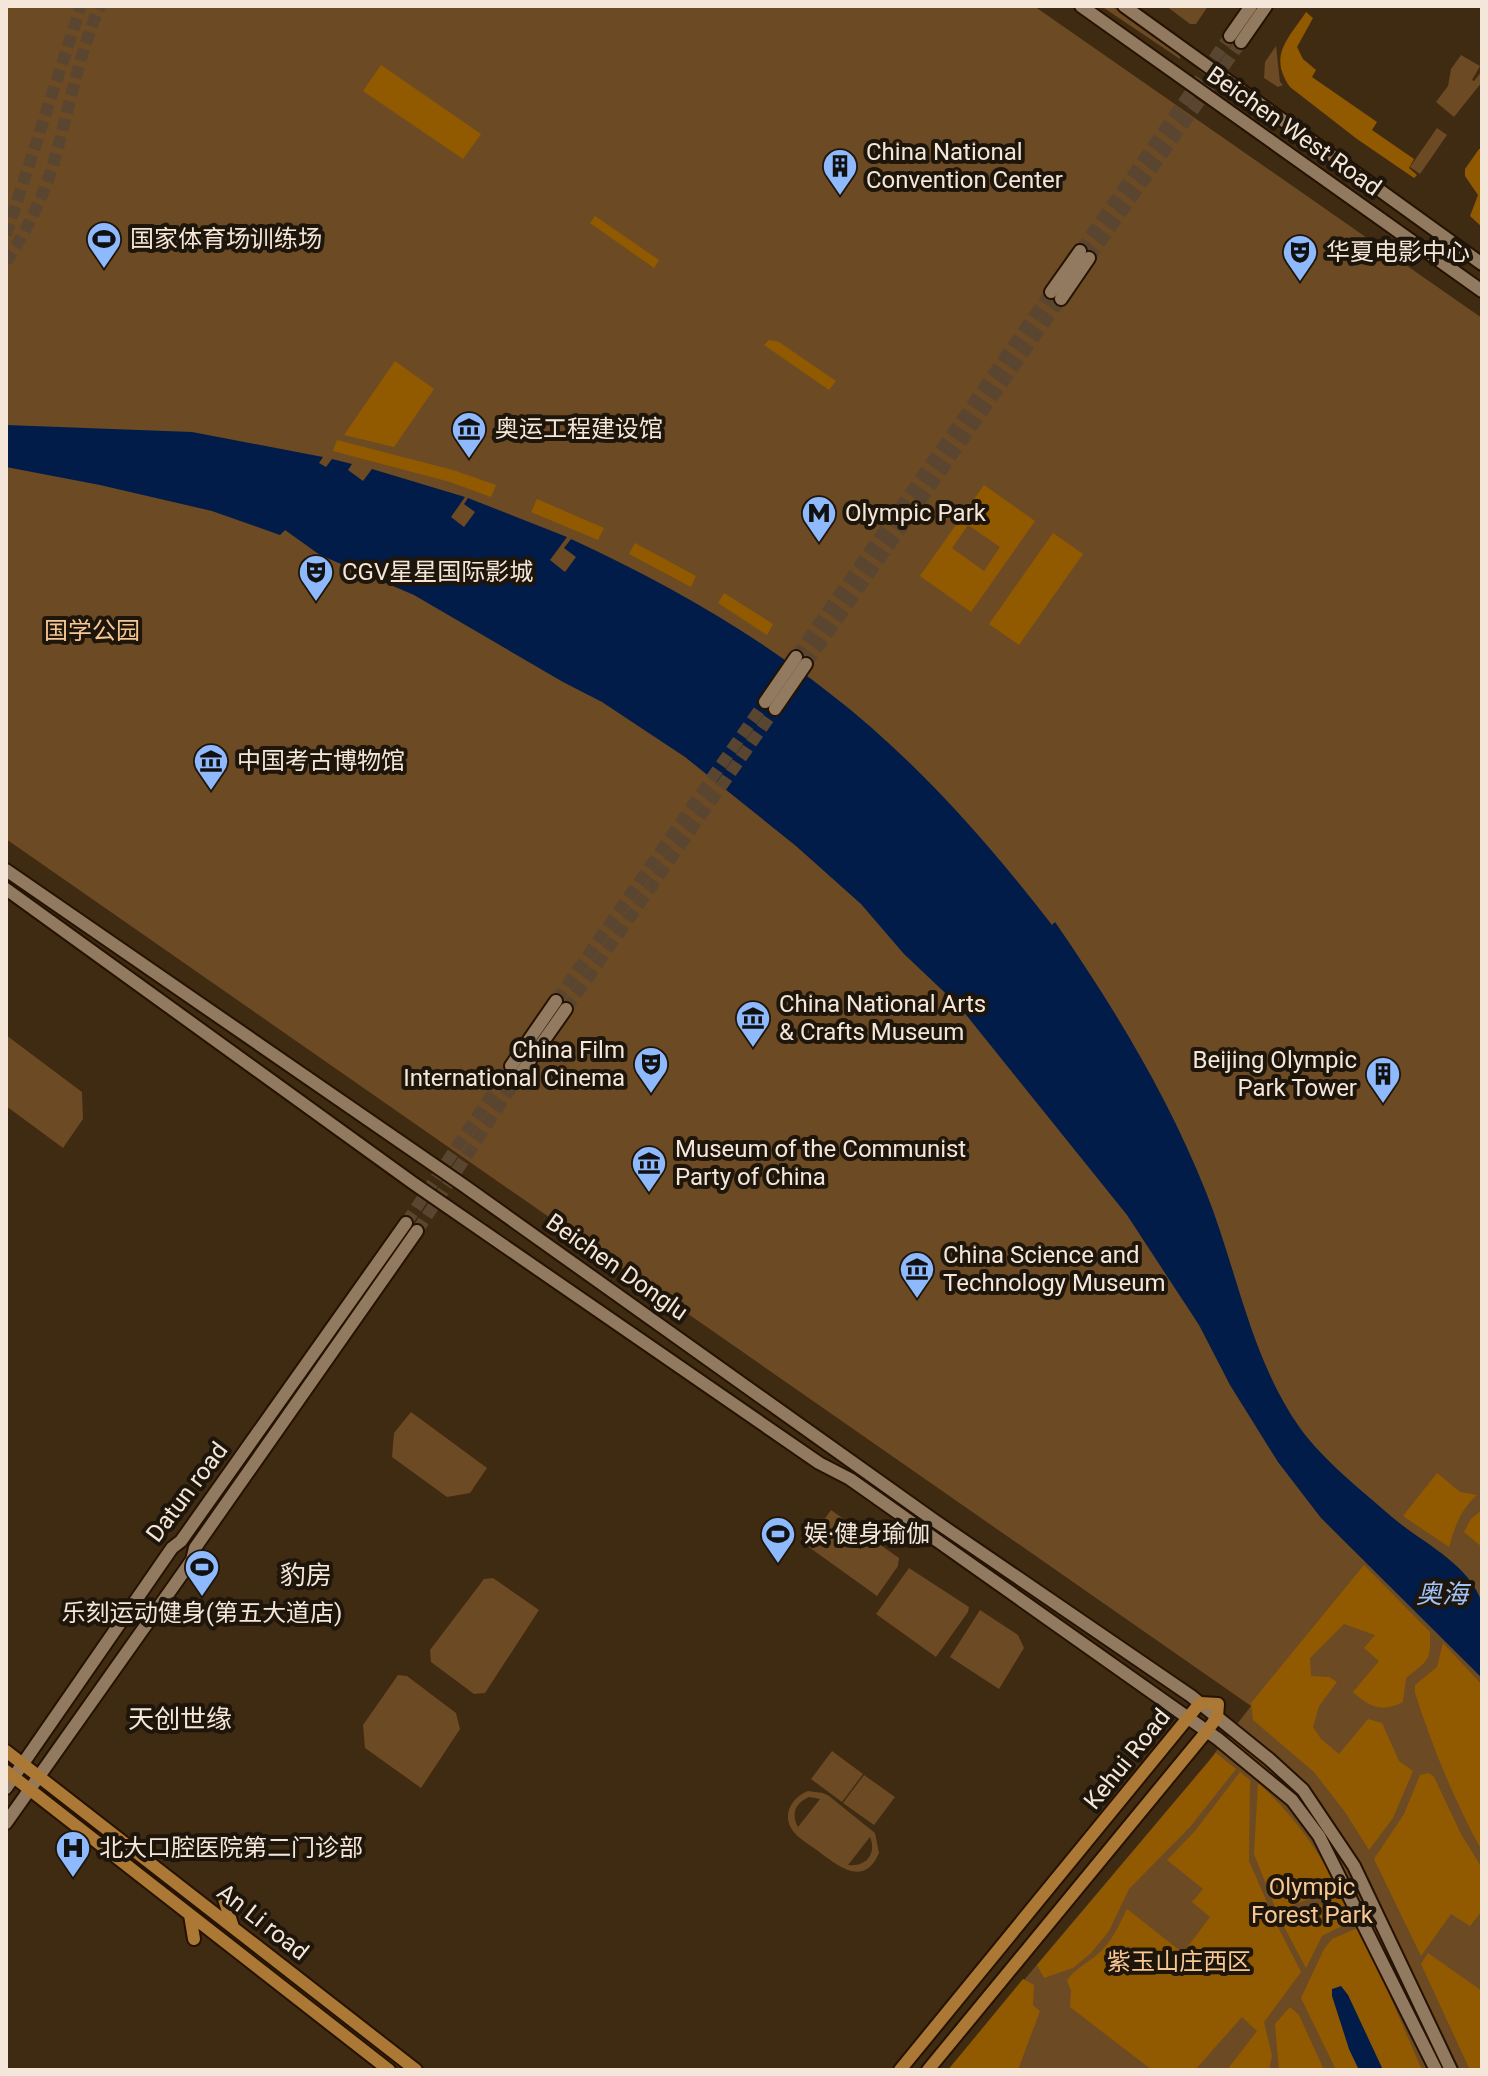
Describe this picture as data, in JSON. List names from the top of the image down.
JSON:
{
  "streets": {
    "main road": [
      "Beichen West Road",
      "Beichen Donglu",
      "Datun road",
      "Kehui Road",
      "An Li road"
    ]
  },
  "crossings": [
    ["Beichen Donglu", "Kehui Road"],
    ["Datun road", "An Li road"]
  ],
  "districts": ["豹房", "天创世缘"],
  "water": ["奥海"],
  "parks": ["国学公园", "Olympic Forest Park", "紫玉山庄西区"],
  "places": {
    "building": ["China National Convention Center", "Beijing Olympic Park Tower"],
    "sports": ["国家体育场训练场", "娱·健身瑜伽", "乐刻运动健身(第五大道店)"],
    "theatre": ["华夏电影中心", "CGV星星国际影城", "China Film International Cinema"],
    "museum": [
      "奥运工程建设馆",
      "中国考古博物馆",
      "China National Arts & Crafts Museum",
      "Museum of the Communist Party of China",
      "China Science and Technology Museum"
    ],
    "metro station": ["Olympic Park"],
    "hospital": ["北大口腔医院第二门诊部"]
  }
}
